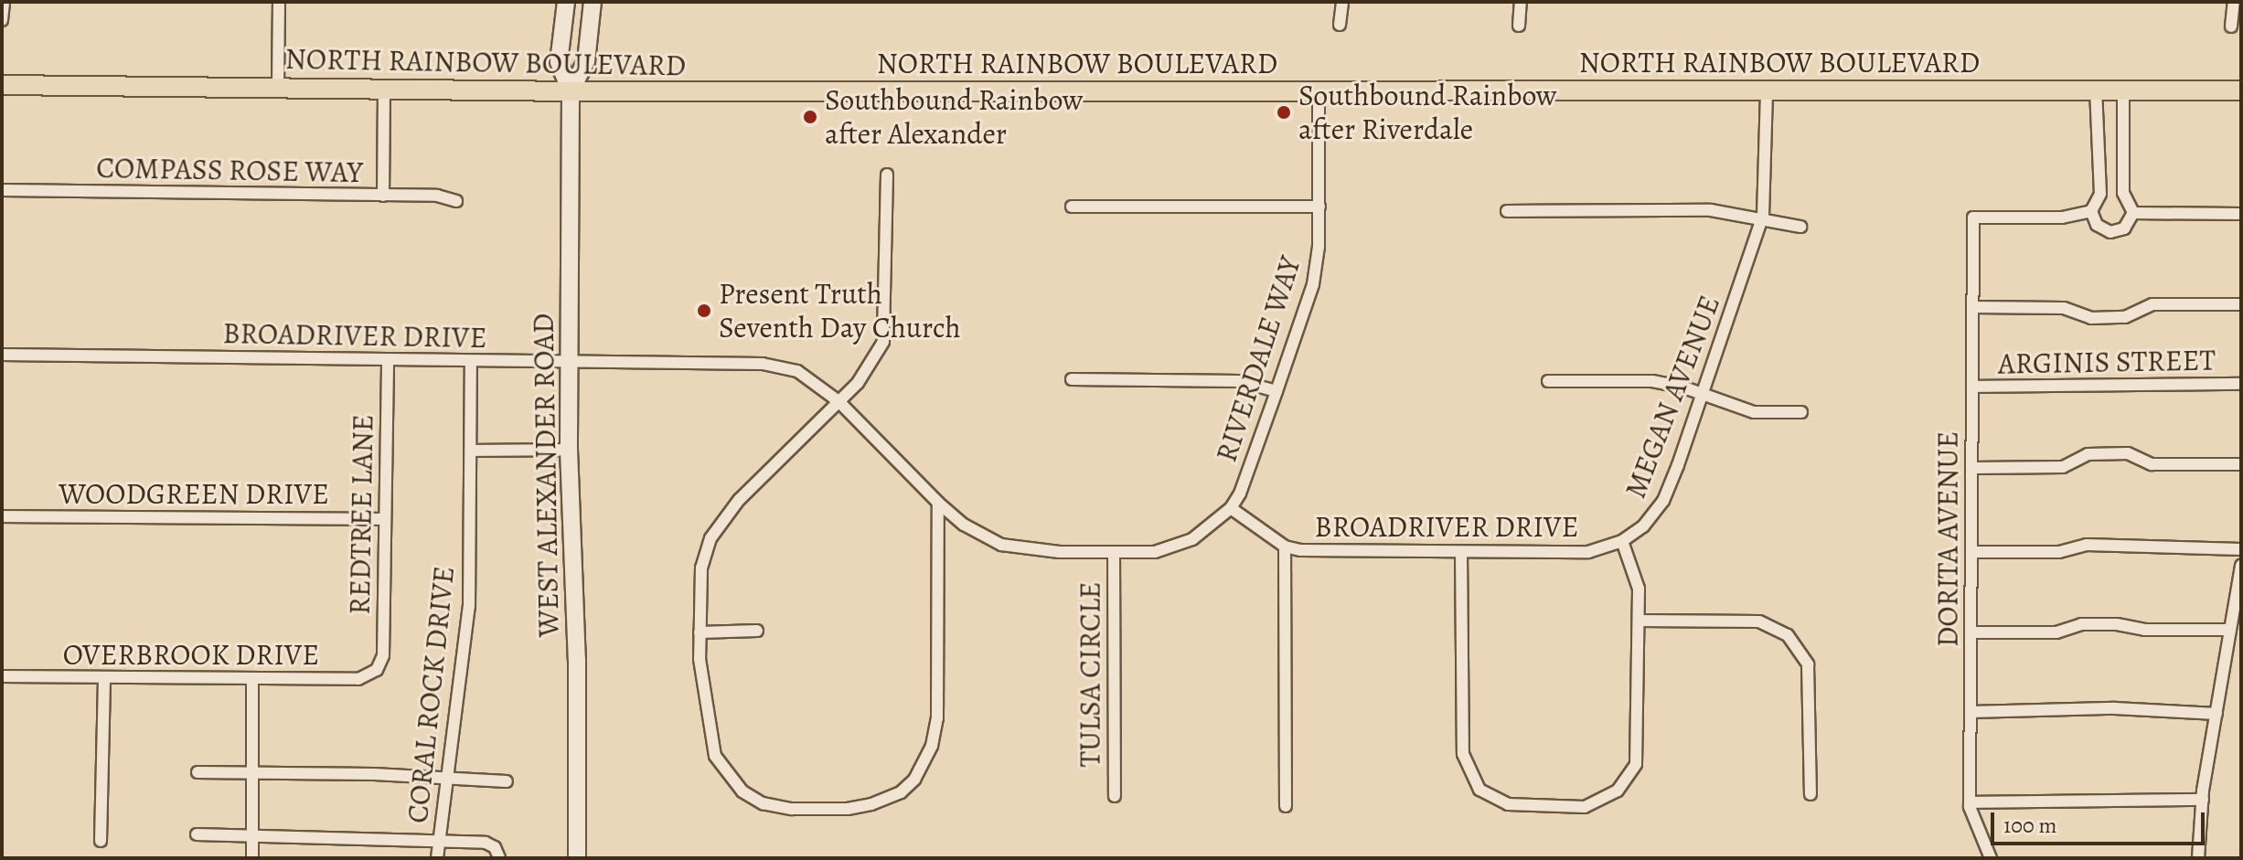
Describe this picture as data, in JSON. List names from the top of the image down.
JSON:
{
  "streets": {
    "main road": ["NORTH RAINBOW BOULEVARD", "WEST ALEXANDER ROAD"],
    "street": [
      "COMPASS ROSE WAY",
      "BROADRIVER DRIVE",
      "RIVERDALE WAY",
      "ARGINIS STREET",
      "MEGAN AVENUE",
      "WOODGREEN DRIVE",
      "REDTREE LANE",
      "DORITA AVENUE",
      "OVERBROOK DRIVE",
      "TULSA CIRCLE",
      "CORAL ROCK DRIVE"
    ]
  },
  "crossings": [
    ["NORTH RAINBOW BOULEVARD", "RIVERDALE WAY"],
    ["NORTH RAINBOW BOULEVARD", "MEGAN AVENUE"],
    ["NORTH RAINBOW BOULEVARD", "WEST ALEXANDER ROAD"],
    ["BROADRIVER DRIVE", "RIVERDALE WAY"],
    ["BROADRIVER DRIVE", "MEGAN AVENUE"],
    ["BROADRIVER DRIVE", "WEST ALEXANDER ROAD"],
    ["BROADRIVER DRIVE", "REDTREE LANE"],
    ["BROADRIVER DRIVE", "TULSA CIRCLE"],
    ["BROADRIVER DRIVE", "CORAL ROCK DRIVE"],
    ["ARGINIS STREET", "DORITA AVENUE"],
    ["WOODGREEN DRIVE", "REDTREE LANE"],
    ["REDTREE LANE", "OVERBROOK DRIVE"]
  ],
  "places": ["Southbound Rainbow after Riverdale", "Southbound Rainbow after Alexander", "Present Truth Seventh Day Church"],
  "scale_bar": "100 m"
}
